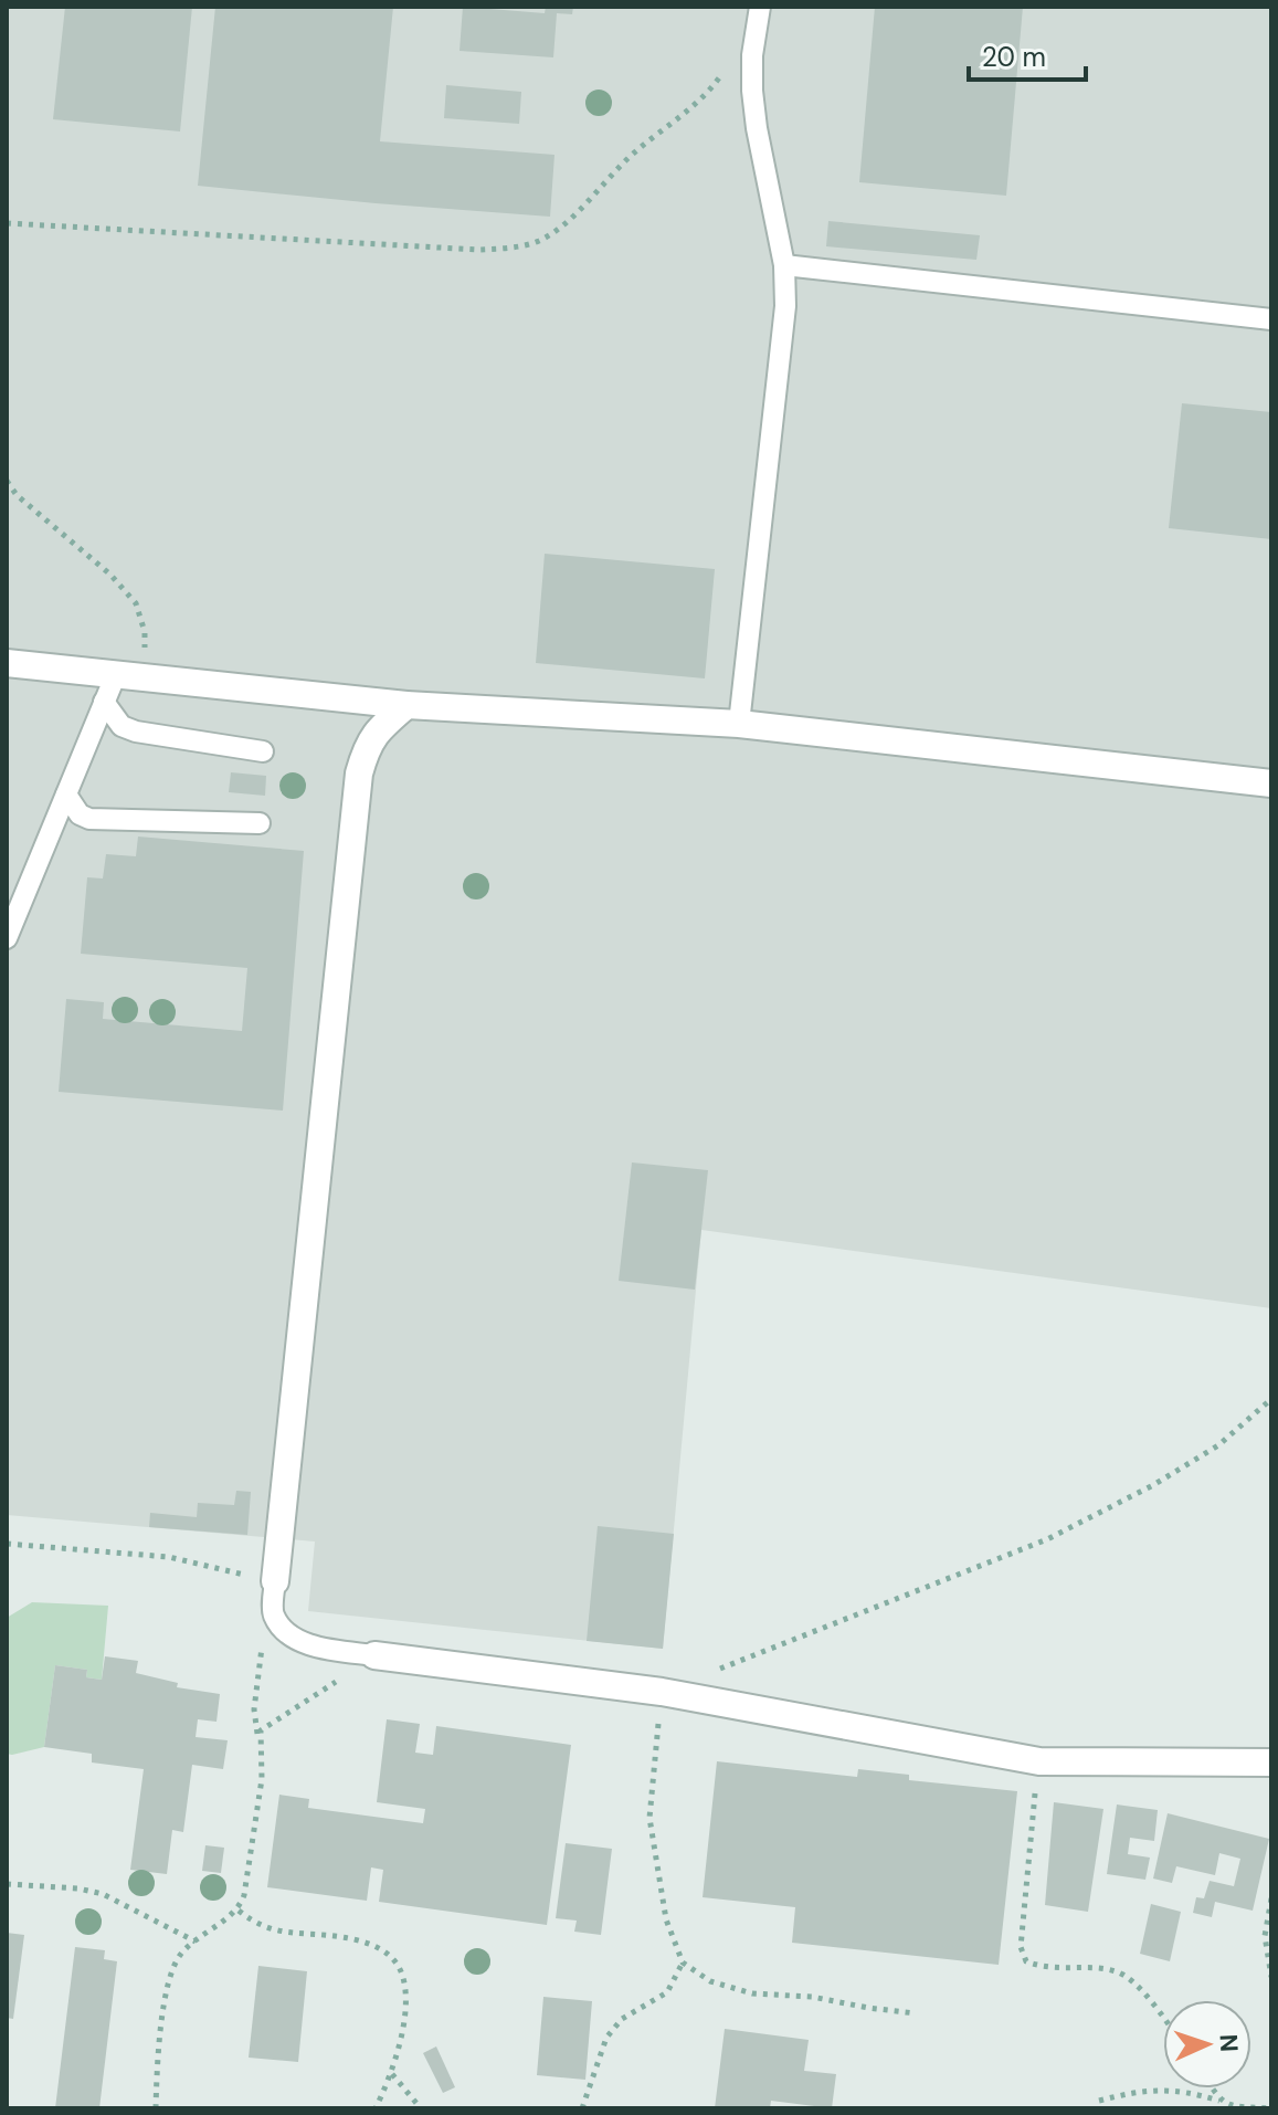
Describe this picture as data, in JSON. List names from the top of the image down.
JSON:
{
  "scale_bar": "20 m",
  "north": "right"
}
